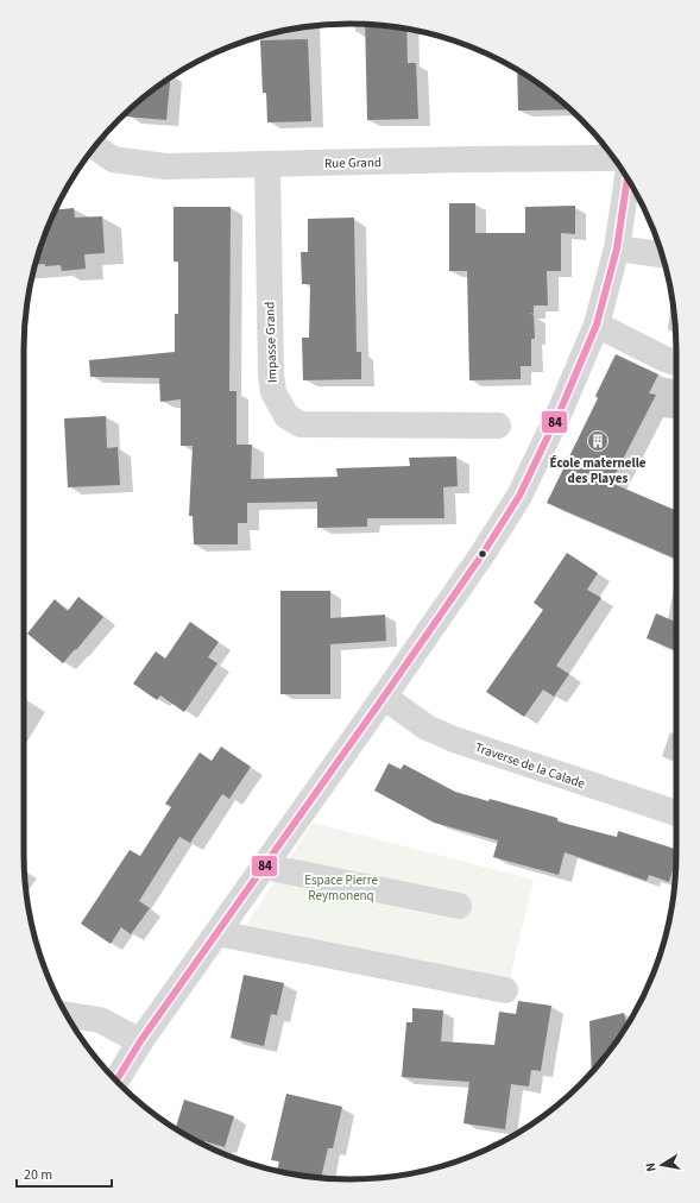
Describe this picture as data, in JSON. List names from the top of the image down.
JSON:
{
  "streets": {
    "street": ["Rue Grand", "Impasse Grand", "Traverse de la Calade"]
  },
  "crossings": [
    ["Rue Grand", "Impasse Grand"]
  ],
  "parks": ["Espace Pierre Reymonenq"],
  "places": {
    "building": ["École maternelle des Playes"]
  },
  "lines": ["transit line 84"],
  "scale_bar": "20 m",
  "north": "left"
}
